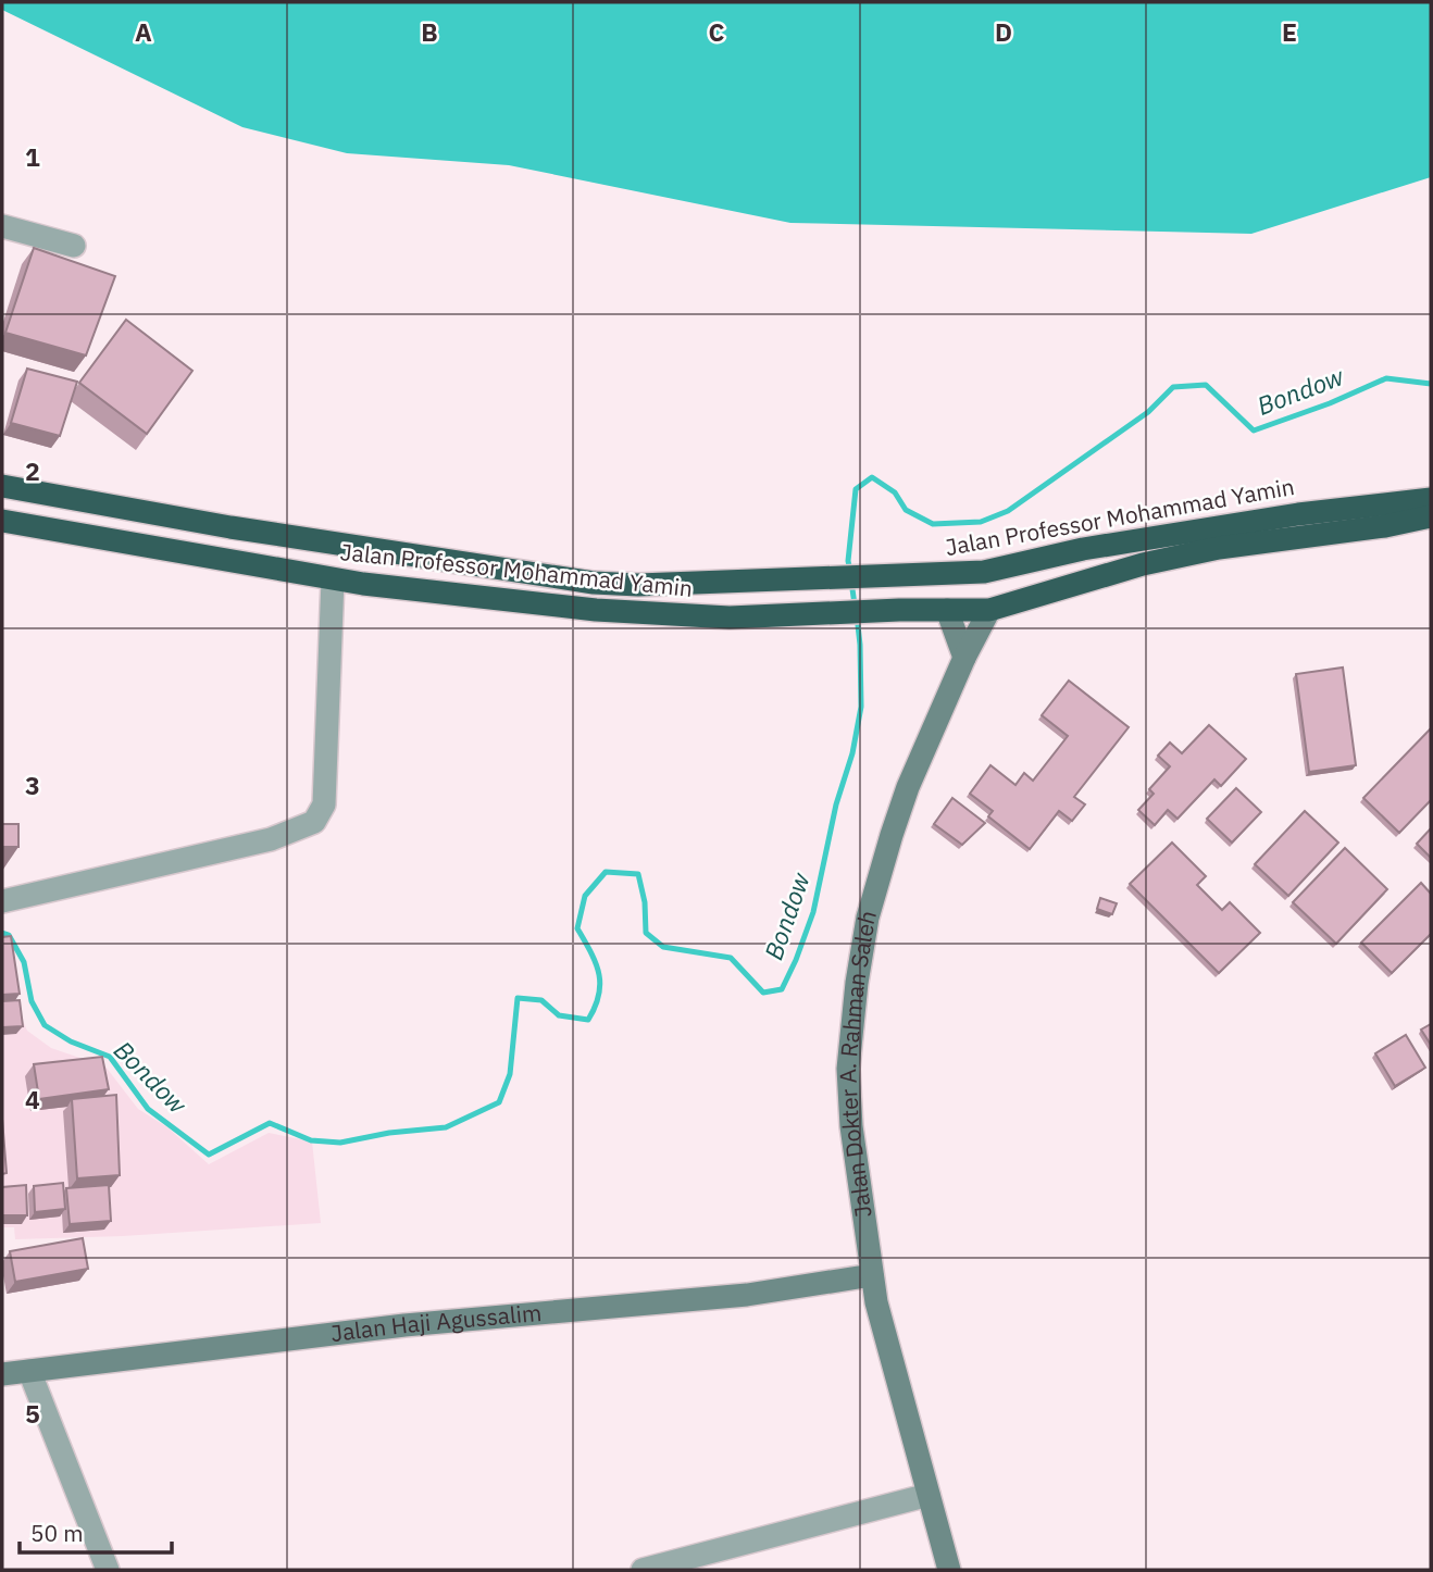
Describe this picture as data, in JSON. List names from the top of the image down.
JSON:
{
  "streets": {
    "highway": ["Jalan Professor Mohammad Yamin"],
    "main road": ["Jalan Dokter A. Rahman Saleh", "Jalan Haji Agussalim"]
  },
  "crossings": [
    ["Jalan Professor Mohammad Yamin", "Jalan Dokter A. Rahman Saleh"],
    ["Jalan Dokter A. Rahman Saleh", "Jalan Haji Agussalim"]
  ],
  "water": ["Bondow"],
  "scale_bar": "50 m",
  "grid": {
    "columns": [
      "A",
      "B",
      "C",
      "D",
      "E"
    ],
    "rows": [
      "1",
      "2",
      "3",
      "4",
      "5"
    ]
  }
}
